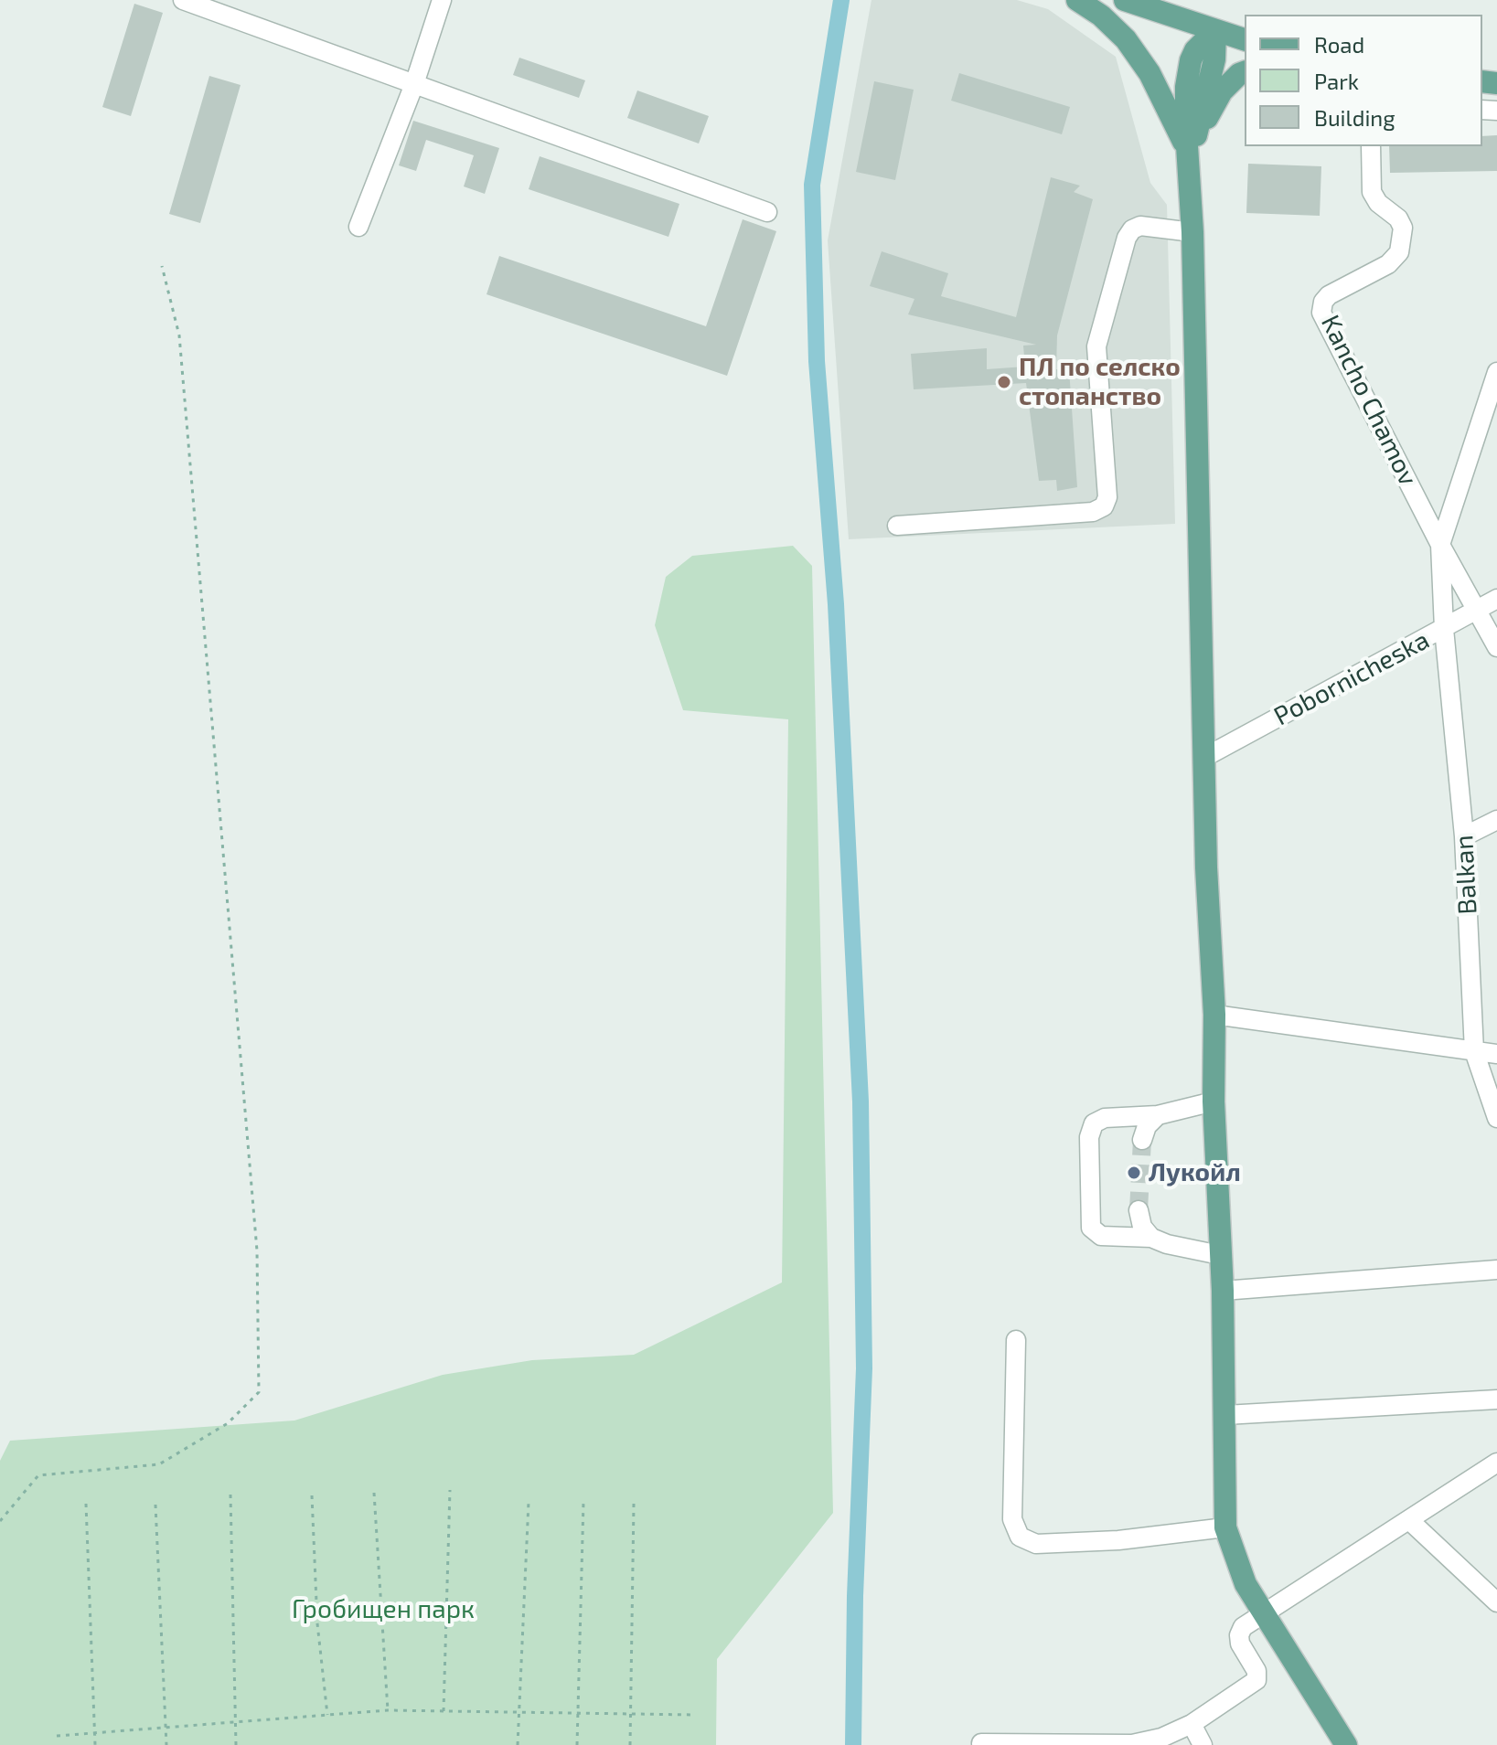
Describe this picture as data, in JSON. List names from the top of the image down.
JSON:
{
  "streets": {
    "street": ["Kancho Chamov", "Pobornicheska", "Balkan"]
  },
  "crossings": [
    ["Kancho Chamov", "Pobornicheska"],
    ["Kancho Chamov", "Balkan"],
    ["Pobornicheska", "Balkan"]
  ],
  "parks": ["Гробищен парк"],
  "places": ["ПЛ по селско стопанство", "Лукойл"],
  "legend": ["Road", "Park", "Building"]
}
